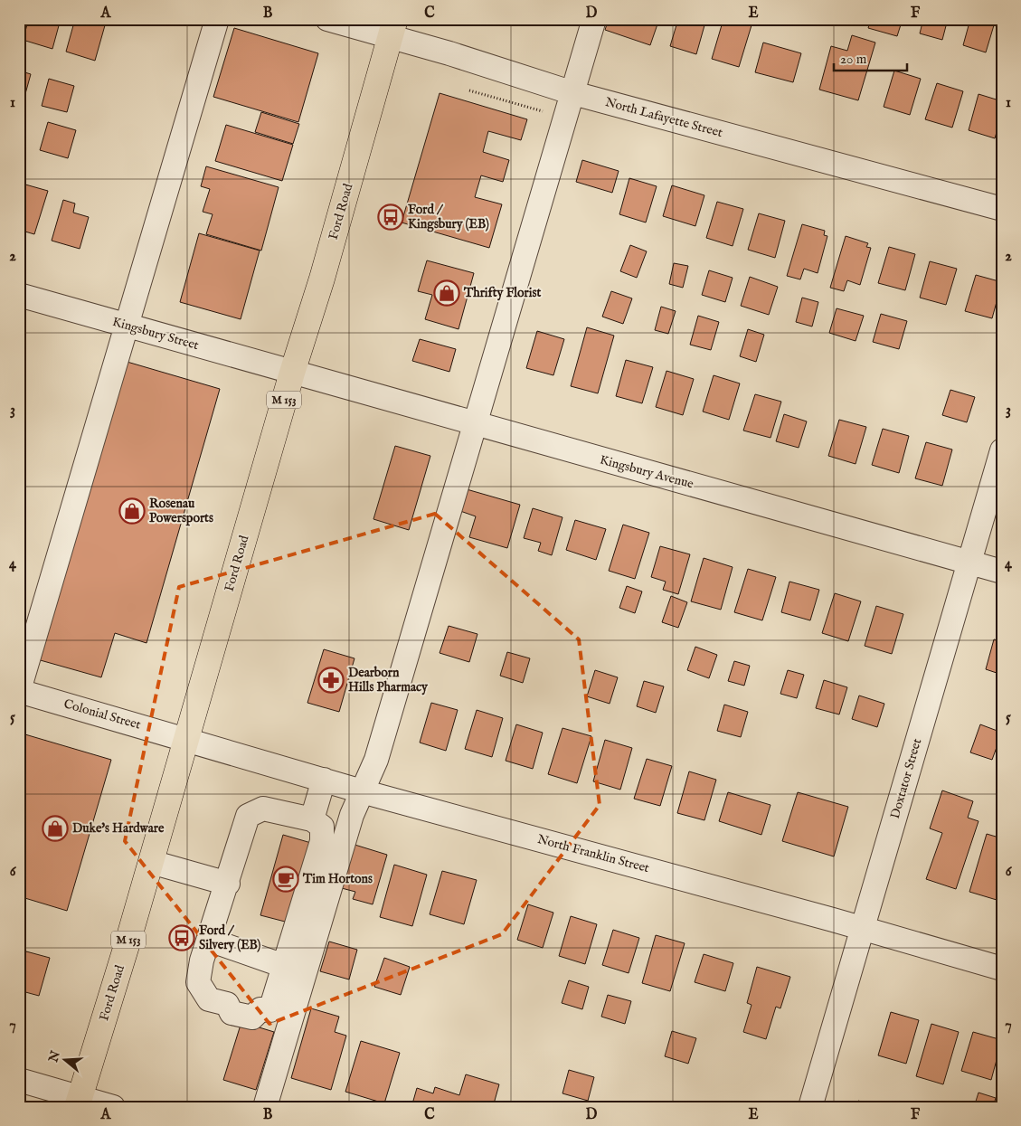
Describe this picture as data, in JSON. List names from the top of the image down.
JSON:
{
  "streets": {
    "main road": ["Ford Road", "M 153"],
    "street": [
      "North Lafayette Street",
      "Kingsbury Street",
      "Kingsbury Avenue",
      "Colonial Street",
      "Doxtator Street",
      "North Franklin Street"
    ]
  },
  "crossings": [
    ["North Lafayette Street", "Ford Road"],
    ["Ford Road", "Kingsbury Street"],
    ["Ford Road", "Kingsbury Avenue"],
    ["Ford Road", "Colonial Street"],
    ["Ford Road", "North Franklin Street"],
    ["Kingsbury Street", "Kingsbury Avenue"],
    ["Kingsbury Avenue", "Doxtator Street"],
    ["Colonial Street", "North Franklin Street"],
    ["Doxtator Street", "North Franklin Street"]
  ],
  "places": {
    "bus stop": ["Ford / Kingsbury (EB)", "Ford / Silvery (EB)"],
    "shop": ["Thrifty Florist", "Rosenau Powersports", "Duke's Hardware"],
    "pharmacy": ["Dearborn Hills Pharmacy"],
    "cafe": ["Tim Hortons"]
  },
  "scale_bar": "20 m",
  "north": "left",
  "grid": {
    "columns": [
      "A",
      "B",
      "C",
      "D",
      "E",
      "F"
    ],
    "rows": [
      "1",
      "2",
      "3",
      "4",
      "5",
      "6",
      "7"
    ]
  }
}
